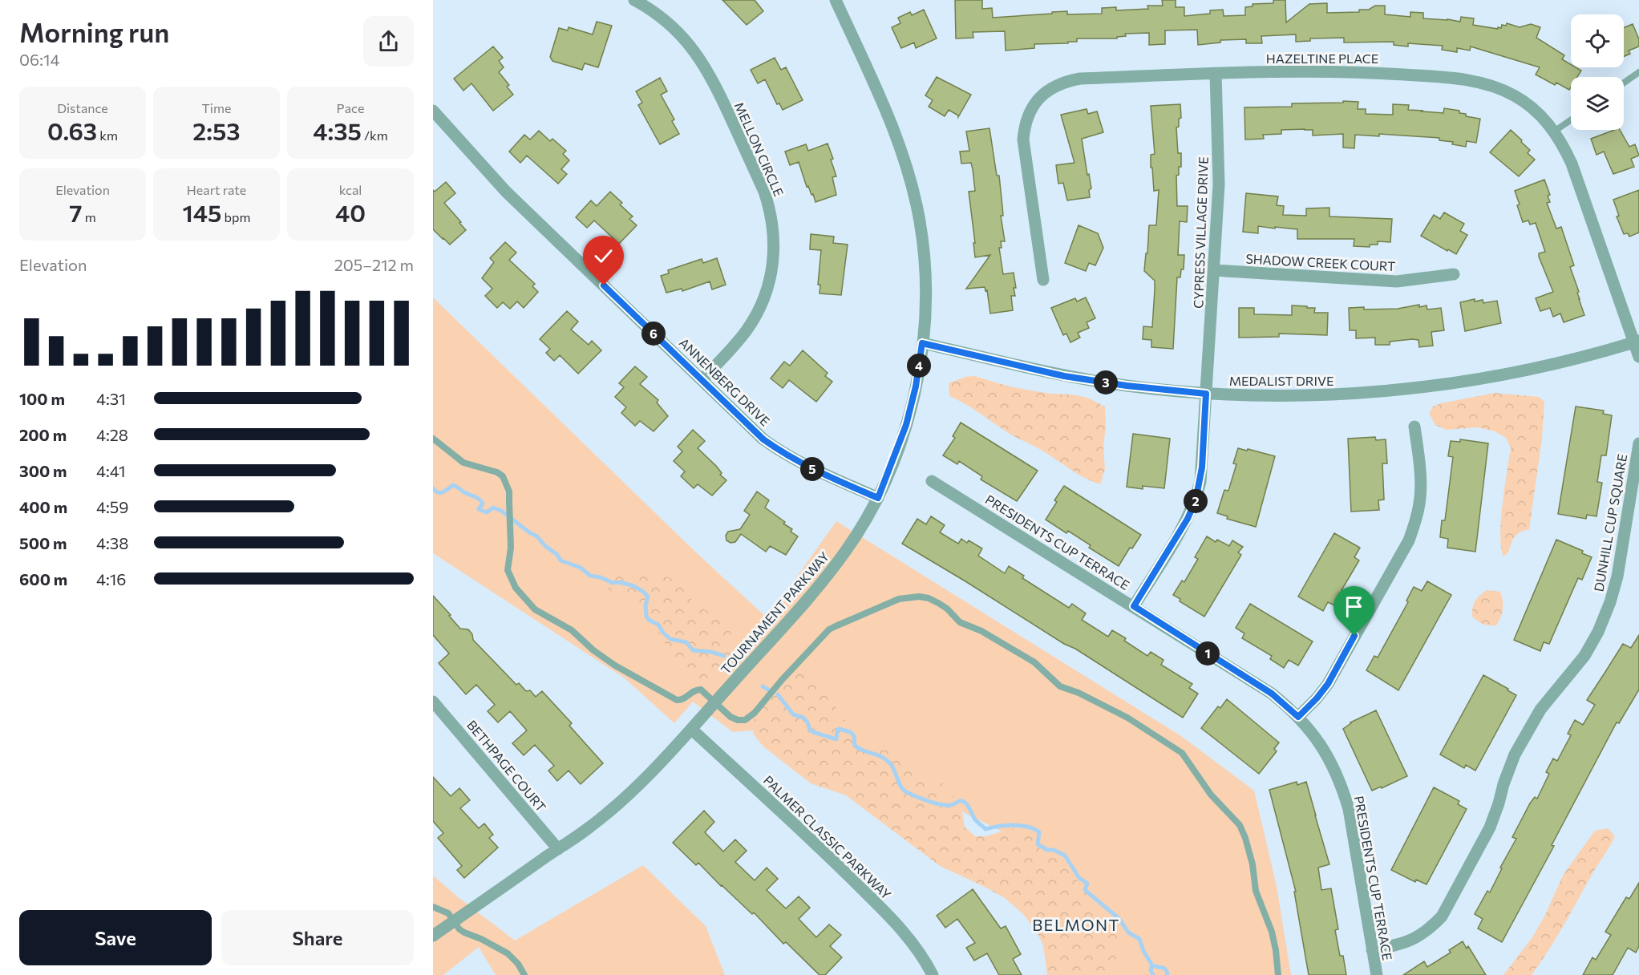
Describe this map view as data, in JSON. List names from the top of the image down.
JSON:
{
  "streets": {
    "street": [
      "HAZELTINE PLACE",
      "MELLON CIRCLE",
      "CYPRESS VILLAGE DRIVE",
      "SHADOW CREEK COURT",
      "MEDALIST DRIVE",
      "ANNENBERG DRIVE",
      "DUNHILL CUP SQUARE",
      "PRESIDENTS CUP TERRACE",
      "TOURNAMENT PARKWAY",
      "BETHPAGE COURT",
      "PALMER CLASSIC PARKWAY"
    ]
  },
  "crossings": [
    ["HAZELTINE PLACE", "CYPRESS VILLAGE DRIVE"],
    ["HAZELTINE PLACE", "MEDALIST DRIVE"],
    ["MELLON CIRCLE", "ANNENBERG DRIVE"],
    ["CYPRESS VILLAGE DRIVE", "SHADOW CREEK COURT"],
    ["CYPRESS VILLAGE DRIVE", "MEDALIST DRIVE"],
    ["CYPRESS VILLAGE DRIVE", "PRESIDENTS CUP TERRACE"],
    ["MEDALIST DRIVE", "TOURNAMENT PARKWAY"],
    ["ANNENBERG DRIVE", "TOURNAMENT PARKWAY"],
    ["DUNHILL CUP SQUARE", "PRESIDENTS CUP TERRACE"],
    ["TOURNAMENT PARKWAY", "BETHPAGE COURT"],
    ["TOURNAMENT PARKWAY", "PALMER CLASSIC PARKWAY"]
  ],
  "districts": ["BELMONT"],
  "page": {
    "heading": ["Morning run", "06:14"],
    "stats": [
      ["Distance", "0.63 km"],
      ["Time", "2:53"],
      ["Pace", "4:35 /km"],
      ["Elevation", "7 m"],
      ["Heart rate", "145 bpm"],
      ["kcal", "40"]
    ],
    "chart": ["Elevation", "205–212 m"],
    "pins": [
      "6",
      "4",
      "3",
      "5",
      "2",
      "1"
    ],
    "list": [
      {
        "name": "100 m",
        "note": "4:31"
      },
      {
        "name": "200 m",
        "note": "4:28"
      },
      {
        "name": "300 m",
        "note": "4:41"
      },
      {
        "name": "400 m",
        "note": "4:59"
      },
      {
        "name": "500 m",
        "note": "4:38"
      },
      {
        "name": "600 m",
        "note": "4:16"
      }
    ],
    "buttons": ["Save", "Share"]
  }
}
